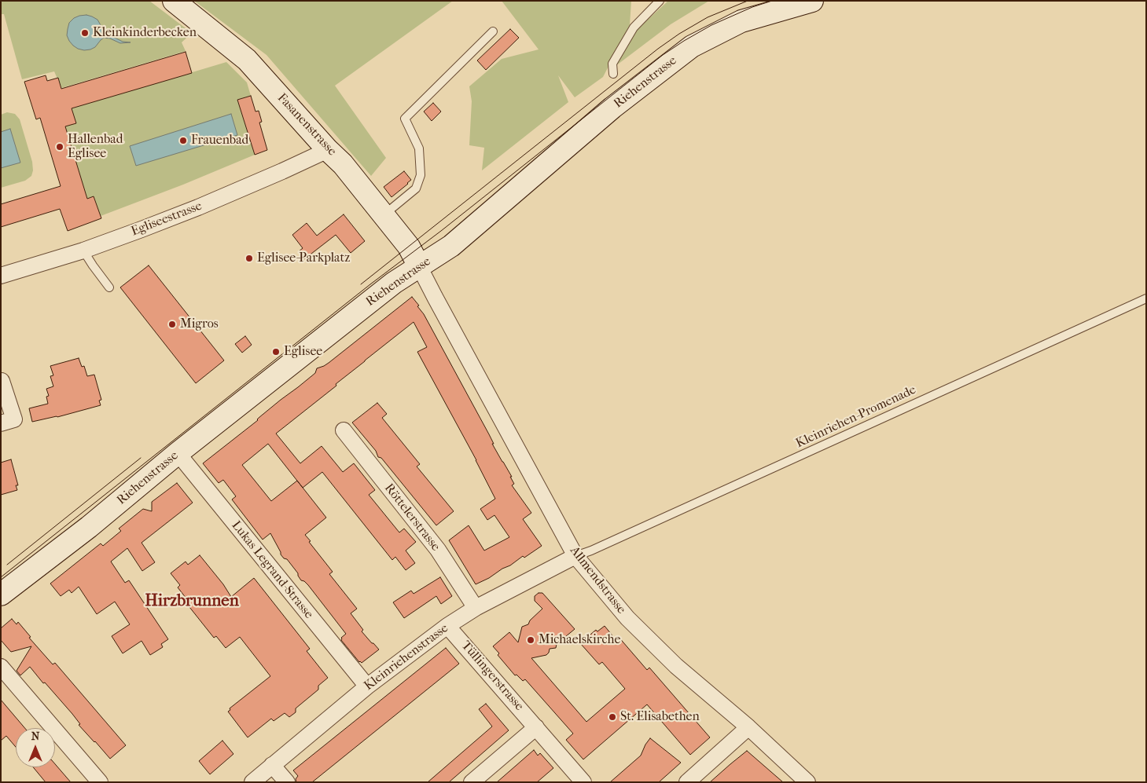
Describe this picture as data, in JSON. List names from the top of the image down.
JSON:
{
  "streets": {
    "main road": ["Riehenstrasse", "Fasanenstrasse"],
    "street": [
      "Egliseestrasse",
      "Röttelerstrasse",
      "Lukas Legrand-Strasse",
      "Allmendstrasse",
      "Kleinriehenstrasse",
      "Tüllingerstrasse"
    ],
    "lane": ["Kleinriehen-Promenade"]
  },
  "crossings": [
    ["Riehenstrasse", "Fasanenstrasse"],
    ["Riehenstrasse", "Lukas Legrand-Strasse"],
    ["Riehenstrasse", "Allmendstrasse"],
    ["Fasanenstrasse", "Egliseestrasse"],
    ["Fasanenstrasse", "Allmendstrasse"],
    ["Kleinriehen-Promenade", "Allmendstrasse"],
    ["Kleinriehen-Promenade", "Kleinriehenstrasse"],
    ["Röttelerstrasse", "Kleinriehenstrasse"],
    ["Lukas Legrand-Strasse", "Kleinriehenstrasse"],
    ["Allmendstrasse", "Kleinriehenstrasse"],
    ["Kleinriehenstrasse", "Tüllingerstrasse"]
  ],
  "districts": ["Hirzbrunnen"],
  "places": [
    "Kleinkinderbecken",
    "Frauenbad",
    "Hallenbad Eglisee",
    "Eglisee-Parkplatz",
    "Migros",
    "Eglisee",
    "Michaelskirche",
    "St. Elisabethen"
  ],
  "north": "top"
}
